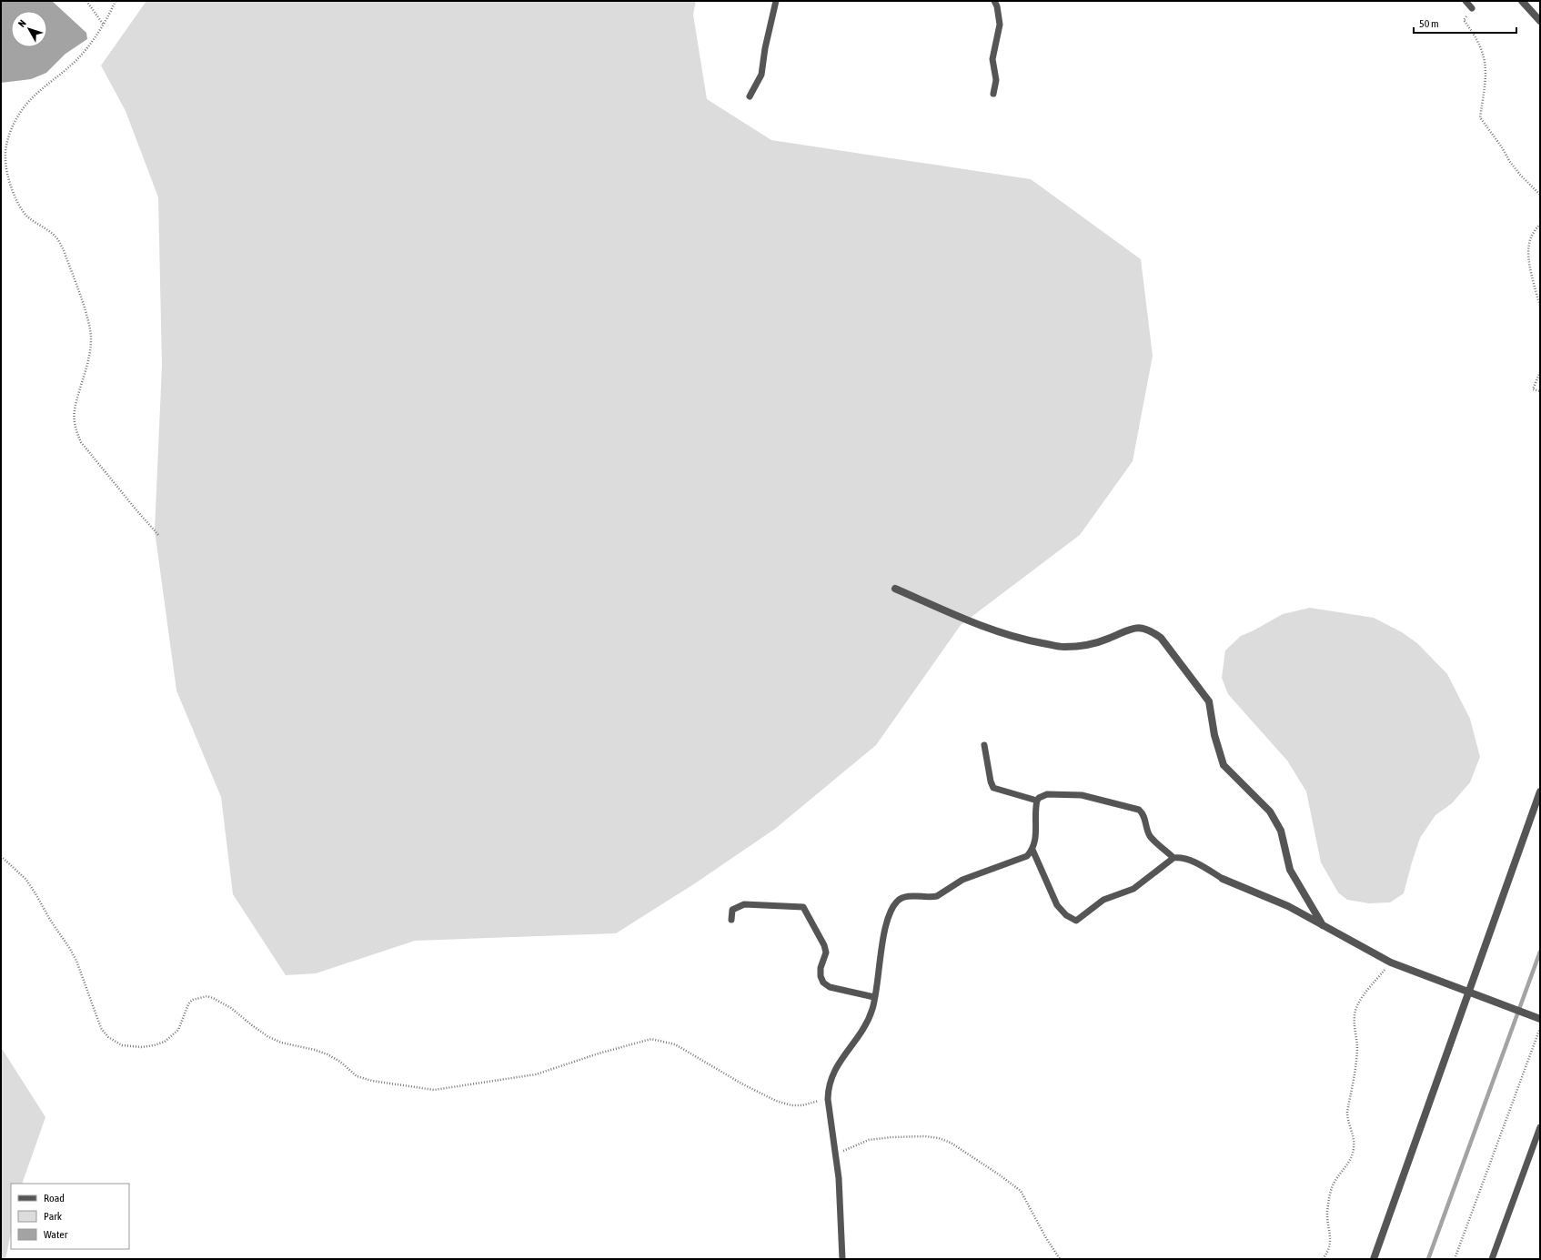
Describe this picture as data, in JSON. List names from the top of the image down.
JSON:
{
  "legend": ["Road", "Park", "Water"],
  "scale_bar": "50 m",
  "north": "top left"
}
